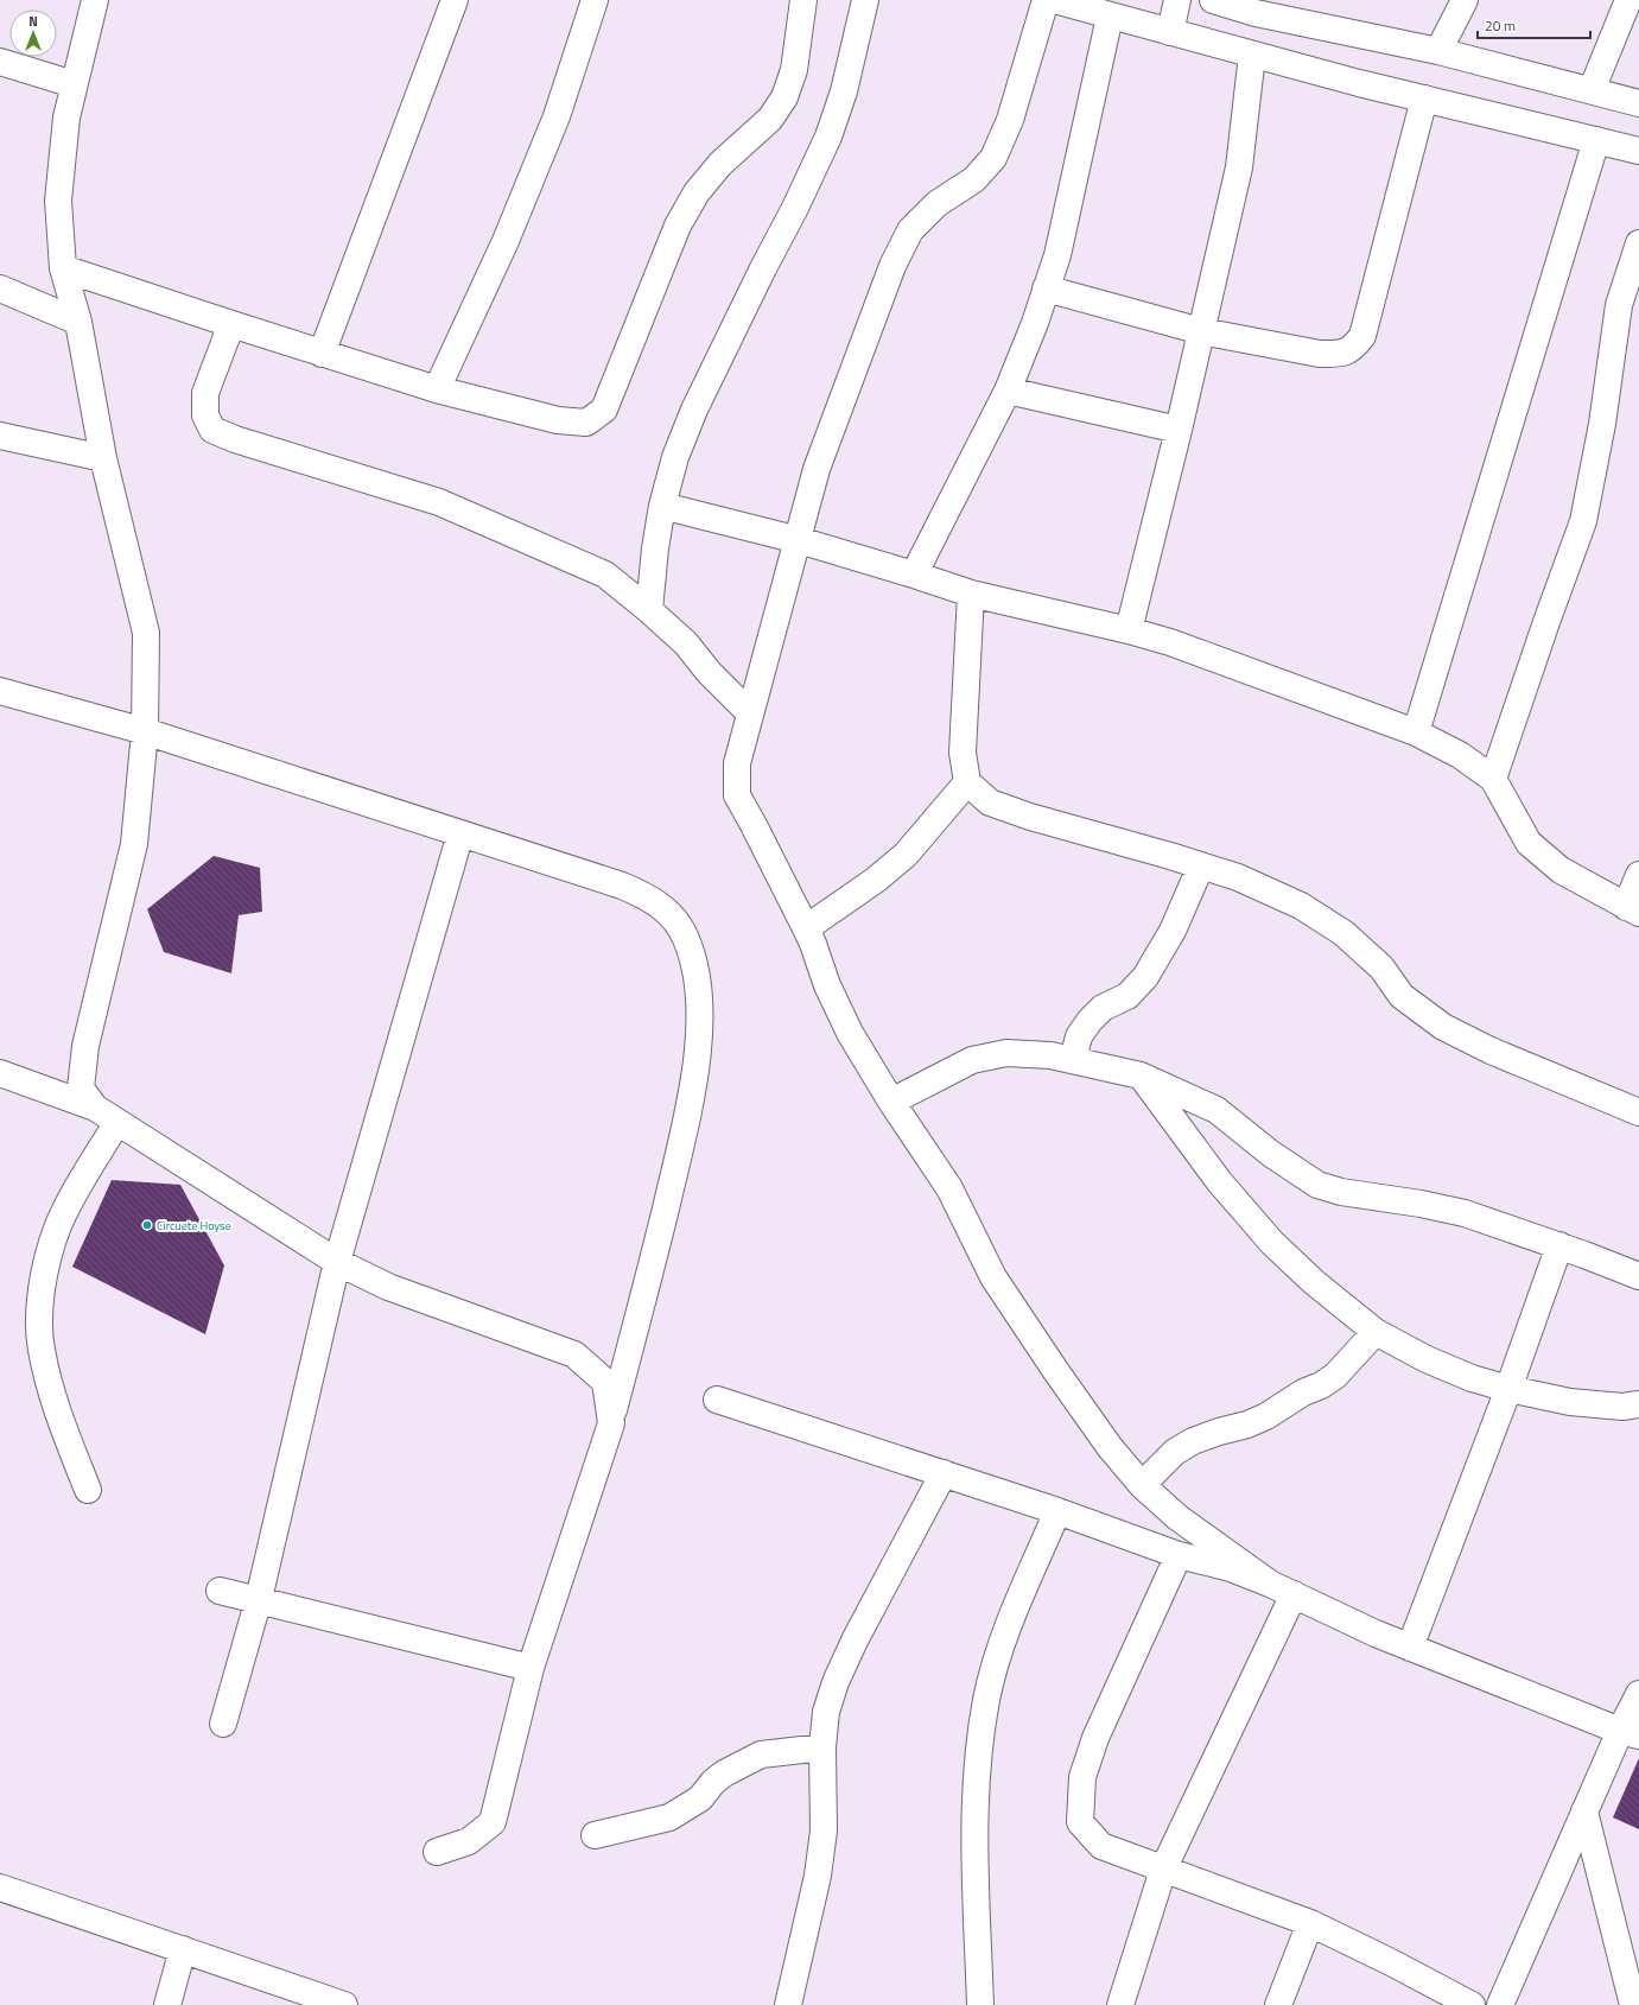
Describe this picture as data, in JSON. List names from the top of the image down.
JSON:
{
  "places": ["Circuete Hoyse"],
  "scale_bar": "20 m",
  "north": "top"
}
